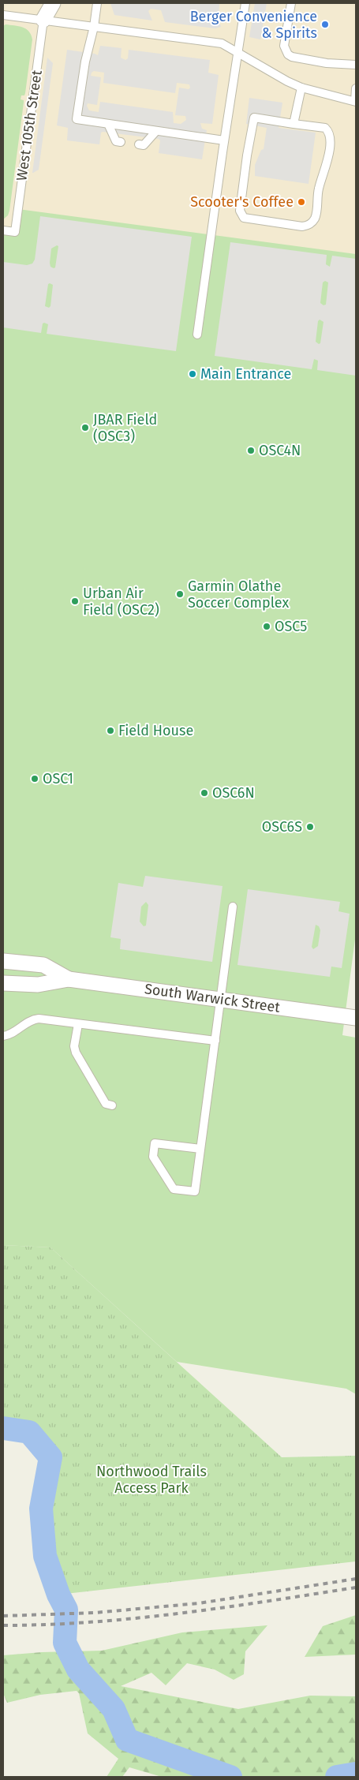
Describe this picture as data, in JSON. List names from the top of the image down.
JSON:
{
  "streets": {
    "street": ["West 105th Street", "South Warwick Street"]
  },
  "parks": ["Northwood Trails Access Park"],
  "places": [
    "Berger Convenience & Spirits",
    "Scooter's Coffee",
    "Main Entrance",
    "JBAR Field (OSC3)",
    "OSC4N",
    "Garmin Olathe Soccer Complex",
    "Urban Air Field (OSC2)",
    "OSC5",
    "Field House",
    "OSC1",
    "OSC6N",
    "OSC6S"
  ]
}
